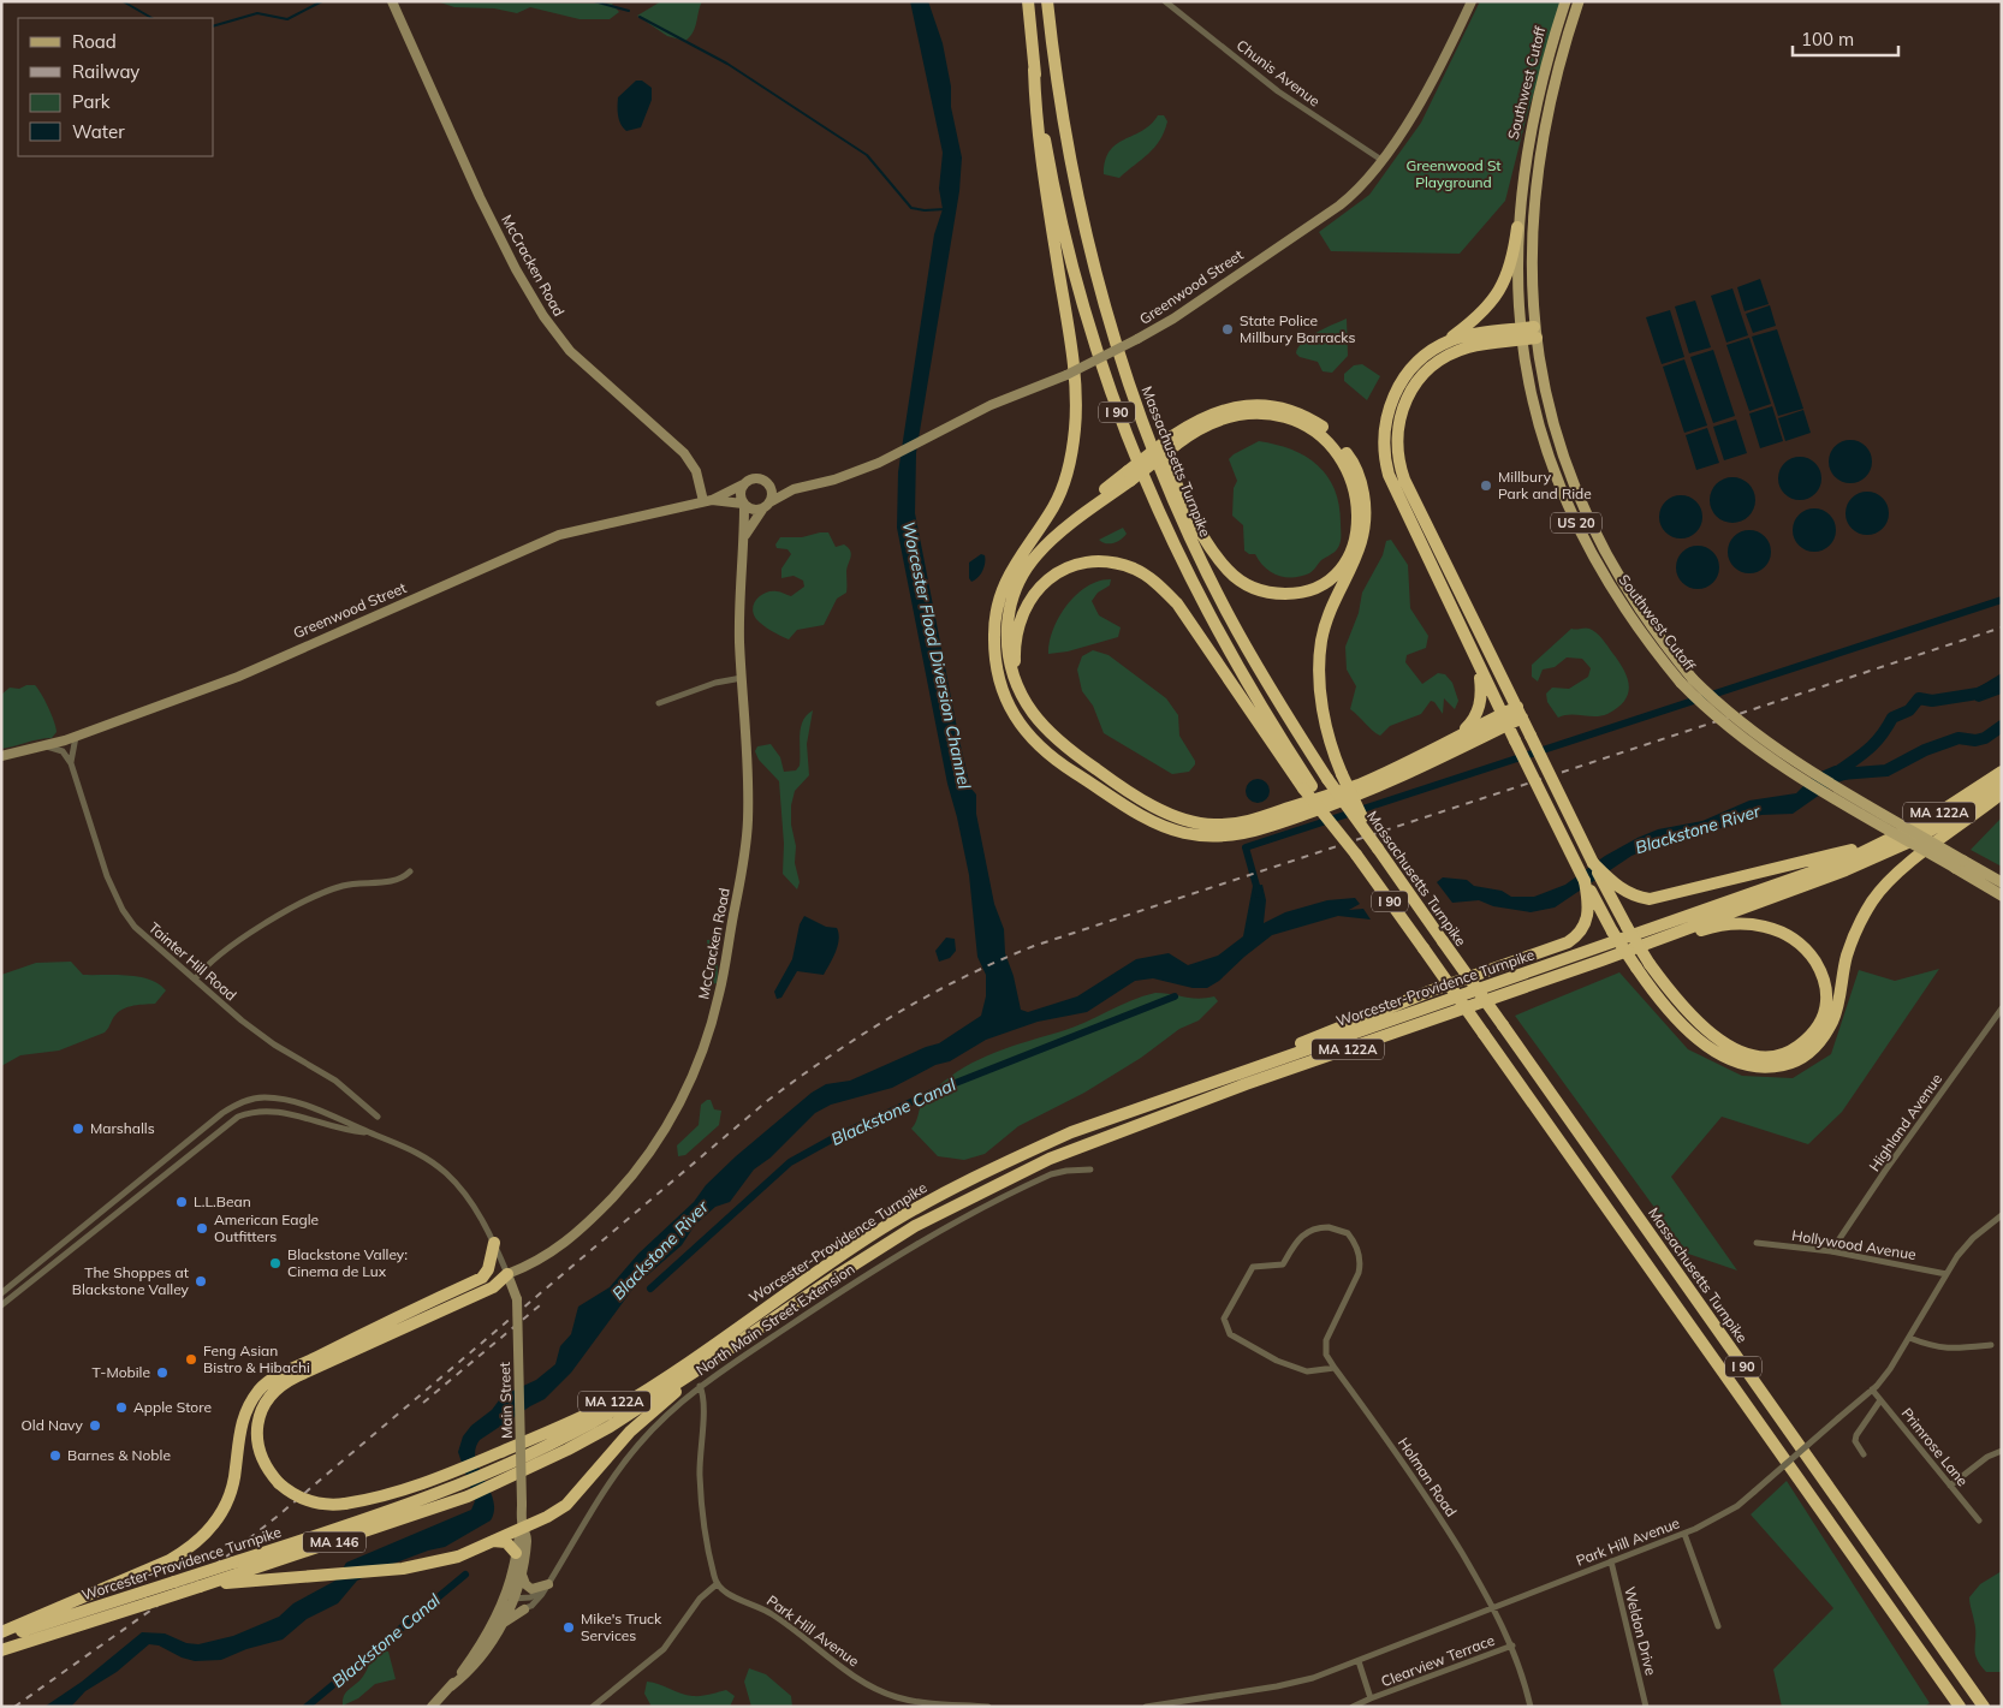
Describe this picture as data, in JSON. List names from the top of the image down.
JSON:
{
  "streets": {
    "highway": [
      "I 90",
      "Massachusetts Turnpike",
      "MA 122A",
      "Worcester-Providence Turnpike",
      "MA 146"
    ],
    "main road": ["Southwest Cutoff", "US 20"],
    "street": [
      "Chunis Avenue",
      "McCracken Road",
      "Greenwood Street",
      "Tainter Hill Road",
      "Highland Avenue",
      "Hollywood Avenue",
      "North Main Street Extension",
      "Main Street",
      "Primrose Lane",
      "Holman Road",
      "Park Hill Avenue",
      "Weldon Drive",
      "Clearview Terrace"
    ]
  },
  "crossings": [
    ["Chunis Avenue", "Greenwood Street"],
    ["McCracken Road", "Greenwood Street"],
    ["McCracken Road", "MA 122A"],
    ["McCracken Road", "Main Street"],
    ["Greenwood Street", "Tainter Hill Road"],
    ["MA 122A", "Worcester-Providence Turnpike"],
    ["MA 122A", "Main Street"],
    ["Highland Avenue", "Hollywood Avenue"],
    ["Hollywood Avenue", "Park Hill Avenue"],
    ["North Main Street Extension", "Main Street"],
    ["Primrose Lane", "Park Hill Avenue"],
    ["Holman Road", "Park Hill Avenue"],
    ["Holman Road", "Clearview Terrace"],
    ["Park Hill Avenue", "Weldon Drive"],
    ["Park Hill Avenue", "Clearview Terrace"]
  ],
  "water": ["Worcester Flood Diversion Channel", "Blackstone River", "Blackstone Canal"],
  "parks": ["Greenwood St Playground"],
  "places": [
    "State Police Millbury Barracks",
    "Millbury Park and Ride",
    "Marshalls",
    "L.L.Bean",
    "American Eagle Outfitters",
    "Blackstone Valley: Cinema de Lux",
    "The Shoppes at Blackstone Valley",
    "Feng Asian Bistro & Hibachi",
    "T-Mobile",
    "Apple Store",
    "Old Navy",
    "Barnes & Noble",
    "Mike's Truck Services"
  ],
  "legend": [
    "Road",
    "Railway",
    "Park",
    "Water"
  ],
  "scale_bar": "100 m"
}
